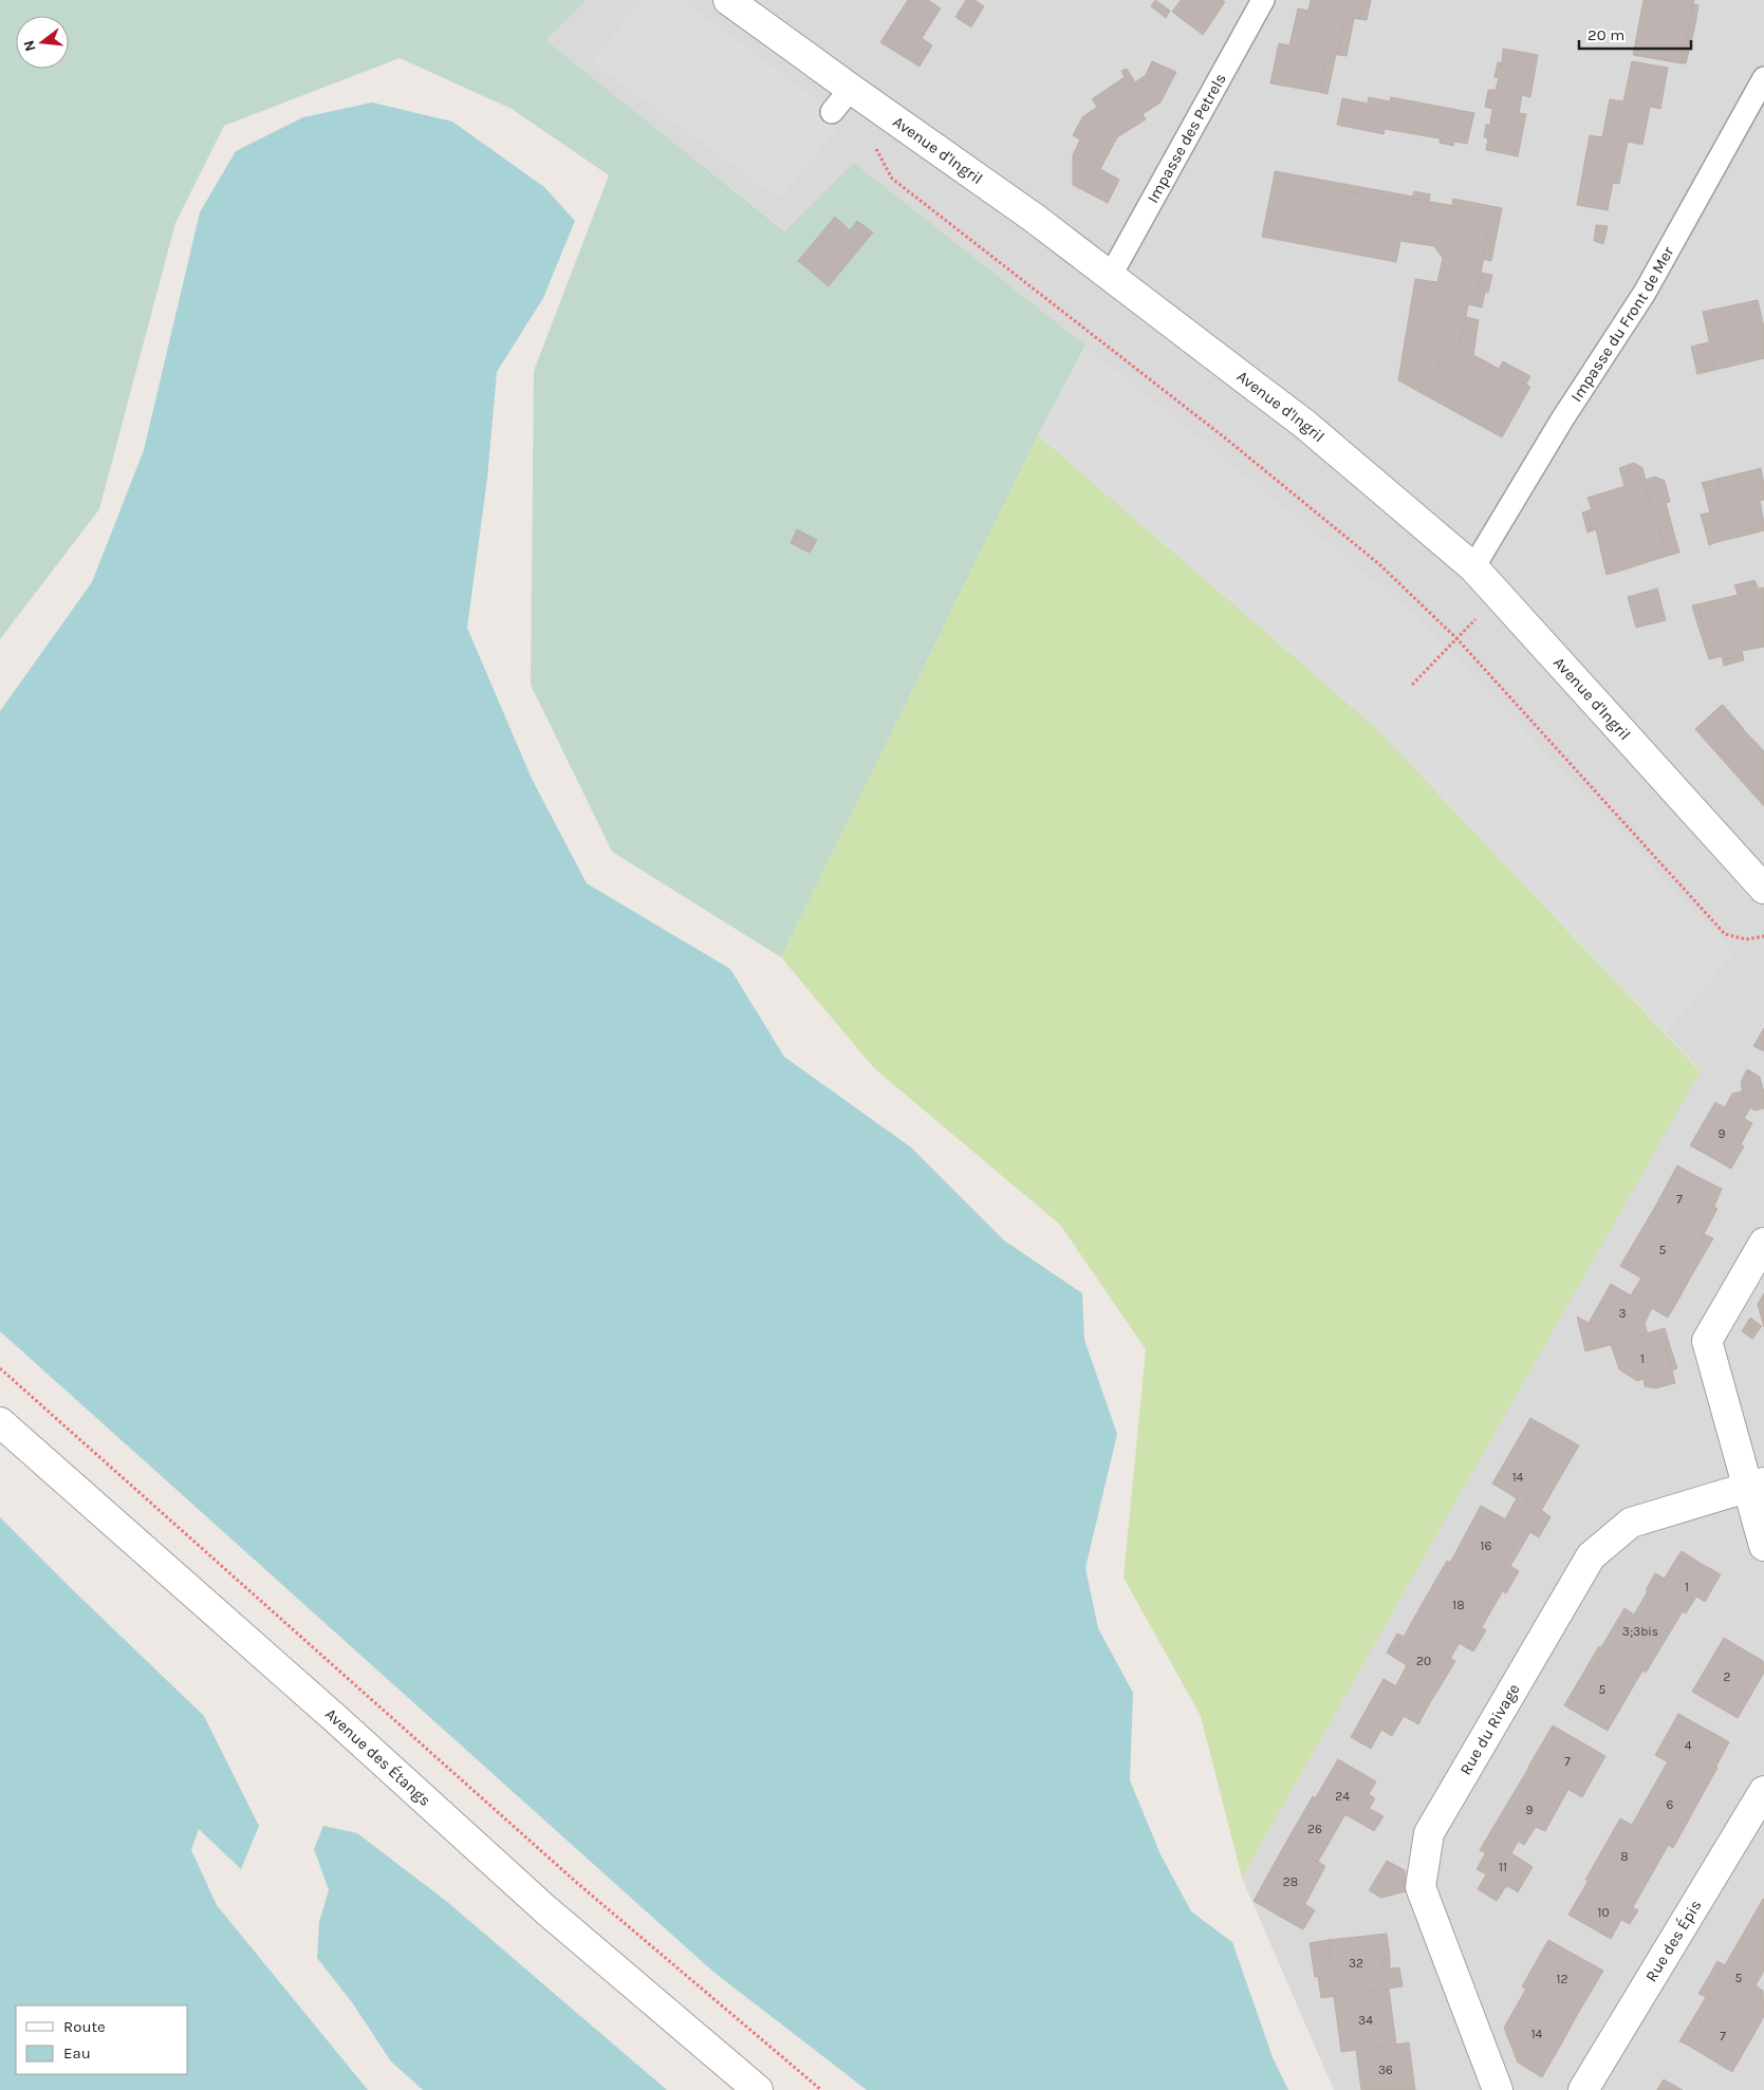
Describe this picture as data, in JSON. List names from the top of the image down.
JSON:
{
  "streets": {
    "street": [
      "Avenue d'Ingril",
      "Rue du Rivage",
      "Avenue des Étangs",
      "Rue des Épis"
    ],
    "lane": ["Impasse des Petrels", "Impasse du Front de Mer"]
  },
  "crossings": [
    ["Impasse des Petrels", "Avenue d'Ingril"],
    ["Avenue d'Ingril", "Impasse du Front de Mer"]
  ],
  "house_numbers": [
    "9",
    "7",
    "5",
    "3",
    "1",
    "14",
    "16",
    "1",
    "18",
    "3;3bis",
    "20",
    "2",
    "5",
    "4",
    "7",
    "24",
    "6",
    "9",
    "26",
    "8",
    "11",
    "28",
    "10",
    "32",
    "5",
    "12",
    "34",
    "14",
    "7",
    "36"
  ],
  "legend": ["Route", "Eau"],
  "scale_bar": "20 m",
  "north": "left"
}
